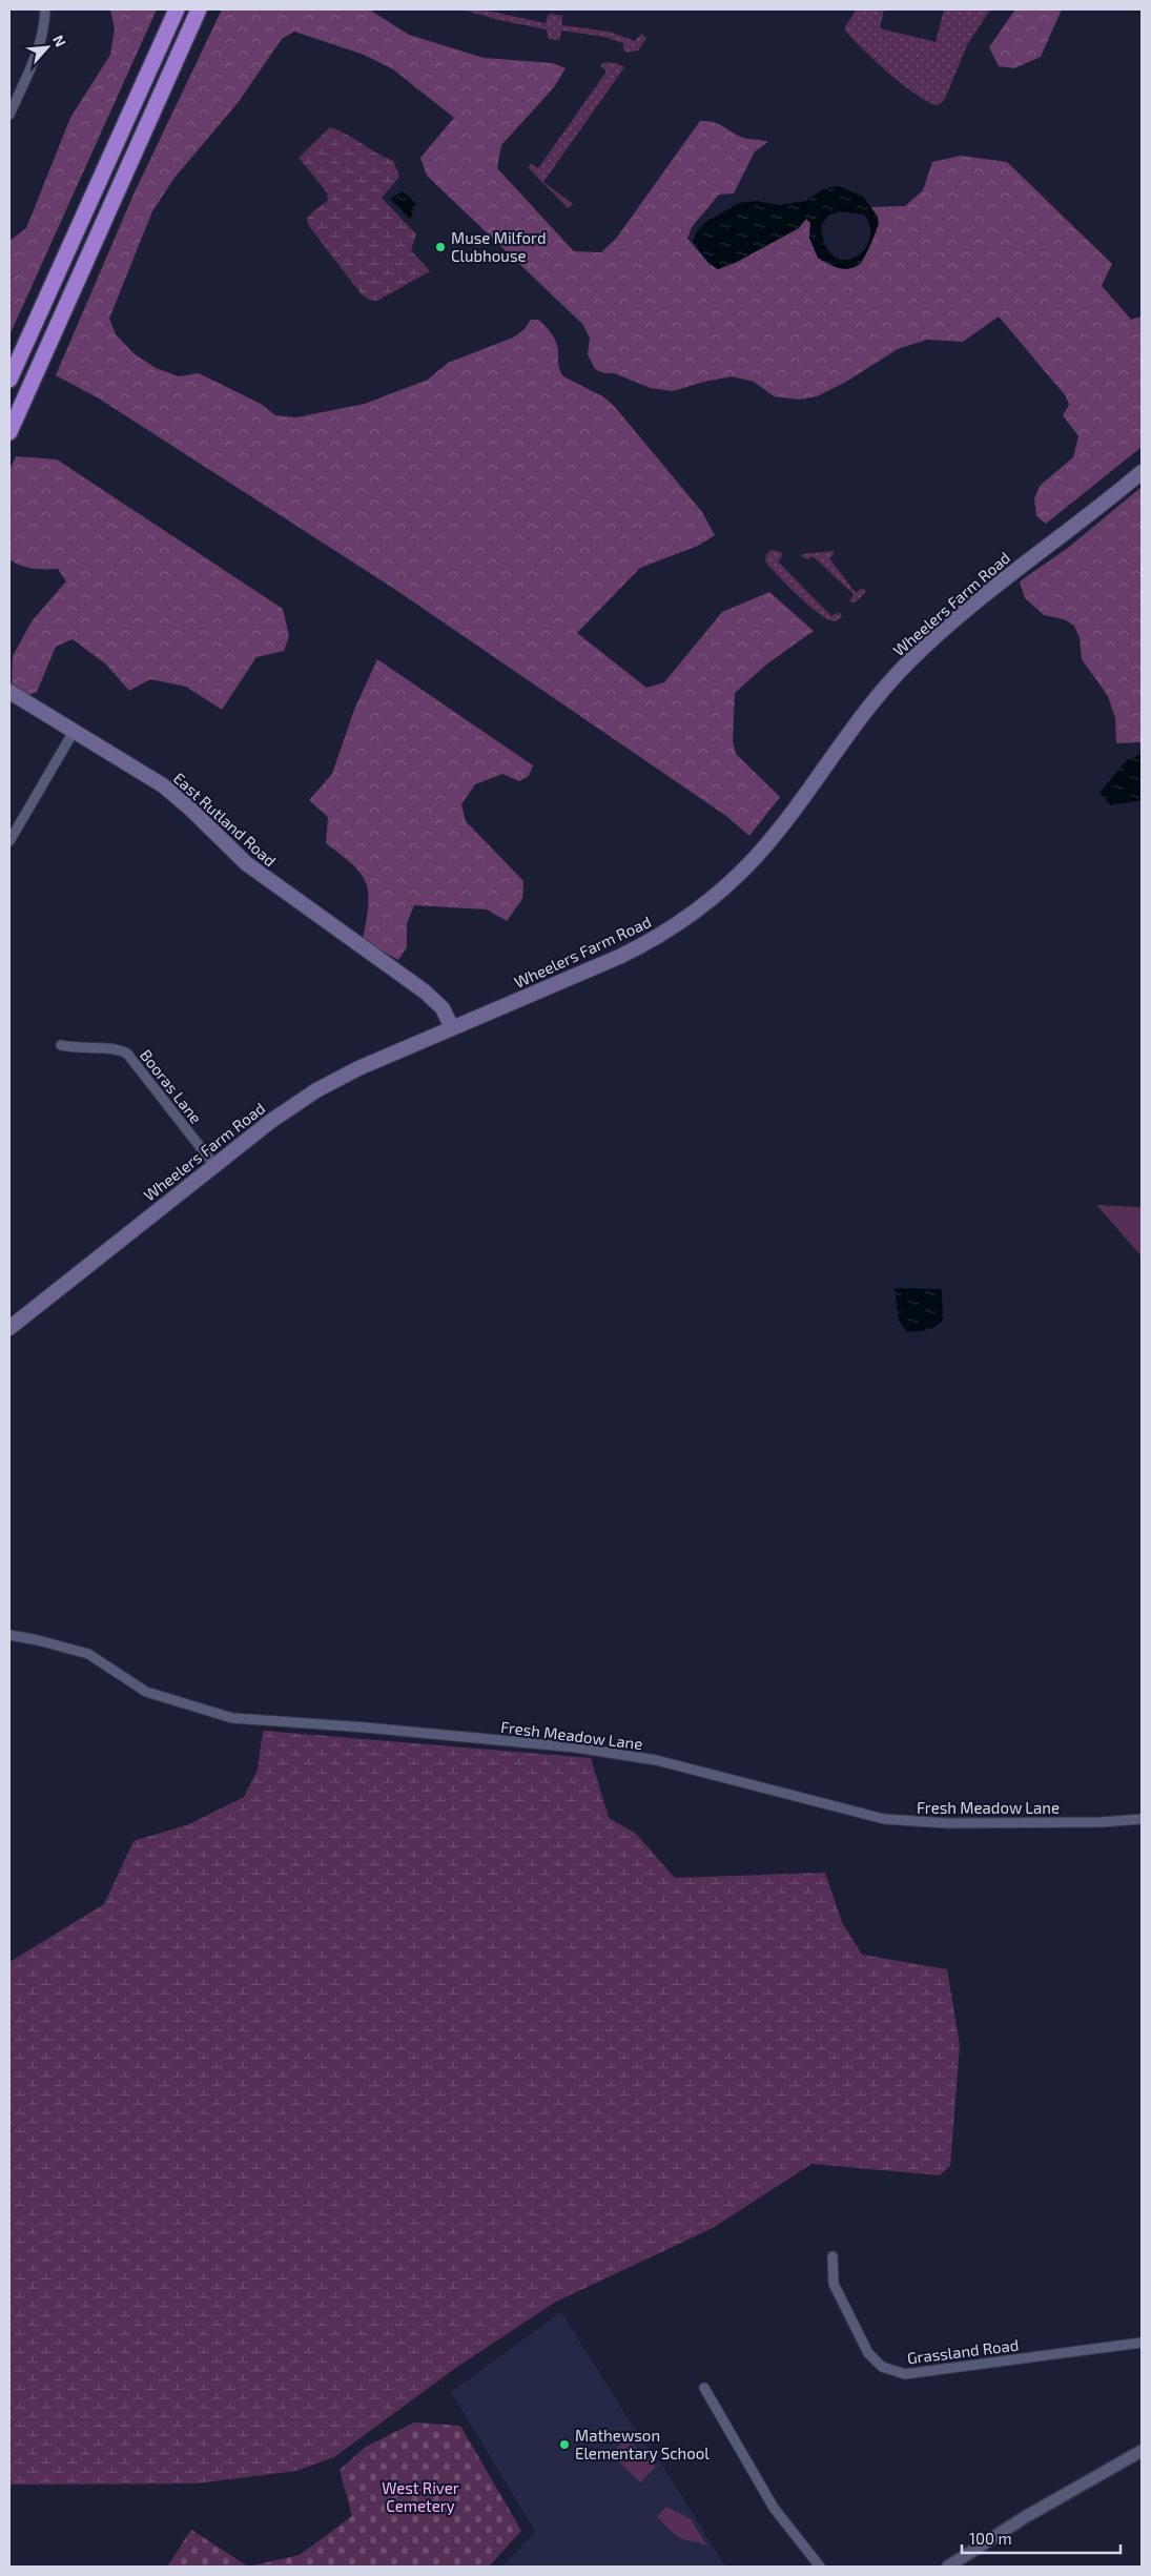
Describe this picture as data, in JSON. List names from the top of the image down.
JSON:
{
  "streets": {
    "main road": ["Wheelers Farm Road", "East Rutland Road"],
    "street": ["Booras Lane", "Fresh Meadow Lane", "Grassland Road"]
  },
  "crossings": [
    ["Wheelers Farm Road", "East Rutland Road"],
    ["Wheelers Farm Road", "Booras Lane"]
  ],
  "parks": ["West River Cemetery"],
  "places": ["Muse Milford Clubhouse", "Mathewson Elementary School"],
  "scale_bar": "100 m",
  "north": "top right"
}
